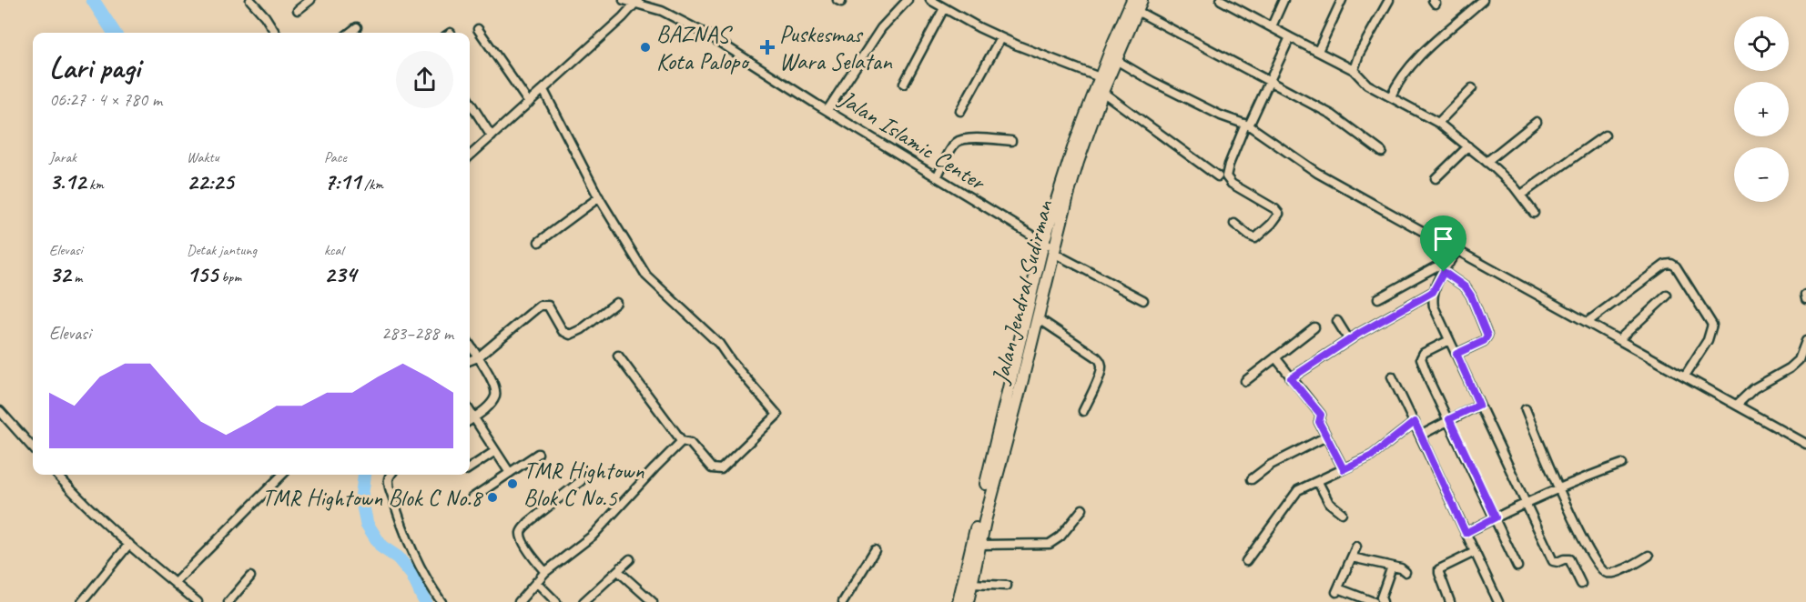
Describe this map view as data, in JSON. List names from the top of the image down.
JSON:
{
  "streets": {
    "highway": ["Jalan Jendral Sudirman"],
    "street": ["Jalan Islamic Center"]
  },
  "crossings": [
    ["Jalan Islamic Center", "Jalan Jendral Sudirman"]
  ],
  "places": {
    "other": ["BAZNAS Kota Palopo", "TMR Hightown Blok C No.5", "TMR Hightown Blok C No.8"],
    "health": ["Puskesmas Wara Selatan"]
  },
  "page": {
    "map_buttons": ["+", "−"],
    "heading": ["Lari pagi", "06:27 · 4 × 780 m"],
    "stats": [
      ["Jarak", "3.12 km"],
      ["Waktu", "22:25"],
      ["Pace", "7:11 /km"],
      ["Elevasi", "32 m"],
      ["Detak jantung", "155 bpm"],
      ["kcal", "234"]
    ],
    "chart": ["Elevasi", "283–288 m"]
  }
}
